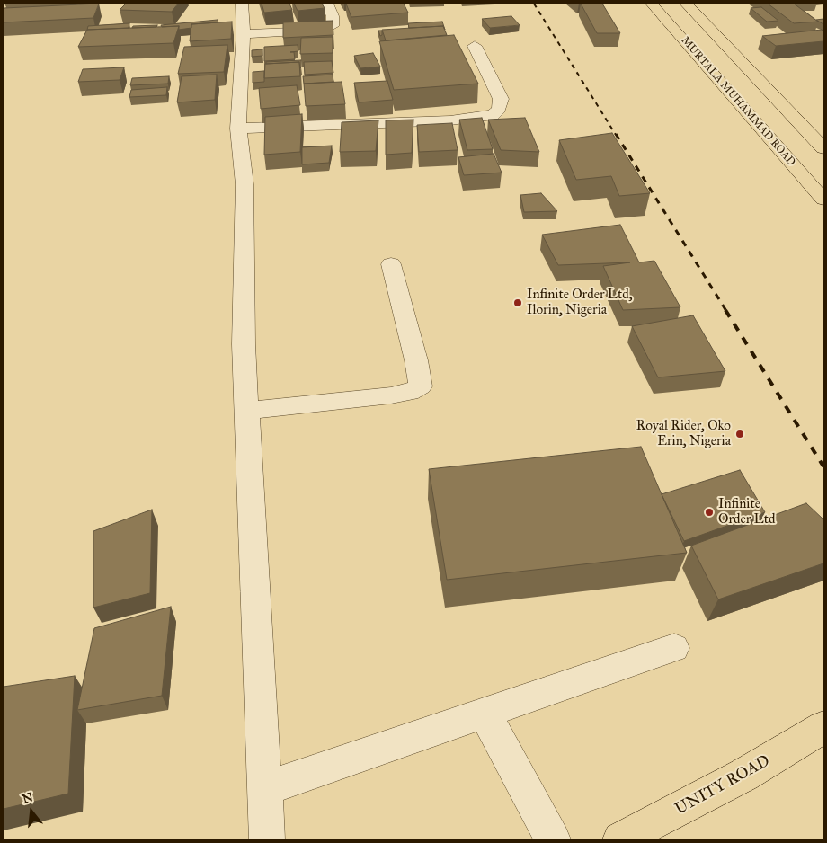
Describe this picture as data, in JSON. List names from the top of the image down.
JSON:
{
  "streets": {
    "main road": ["MURTALA MUHAMMAD ROAD", "UNITY ROAD"]
  },
  "places": ["Infinite Order Ltd, Ilorin, Nigeria", "Royal Rider, Oko Erin, Nigeria", "Infinite Order Ltd"],
  "north": "top"
}
